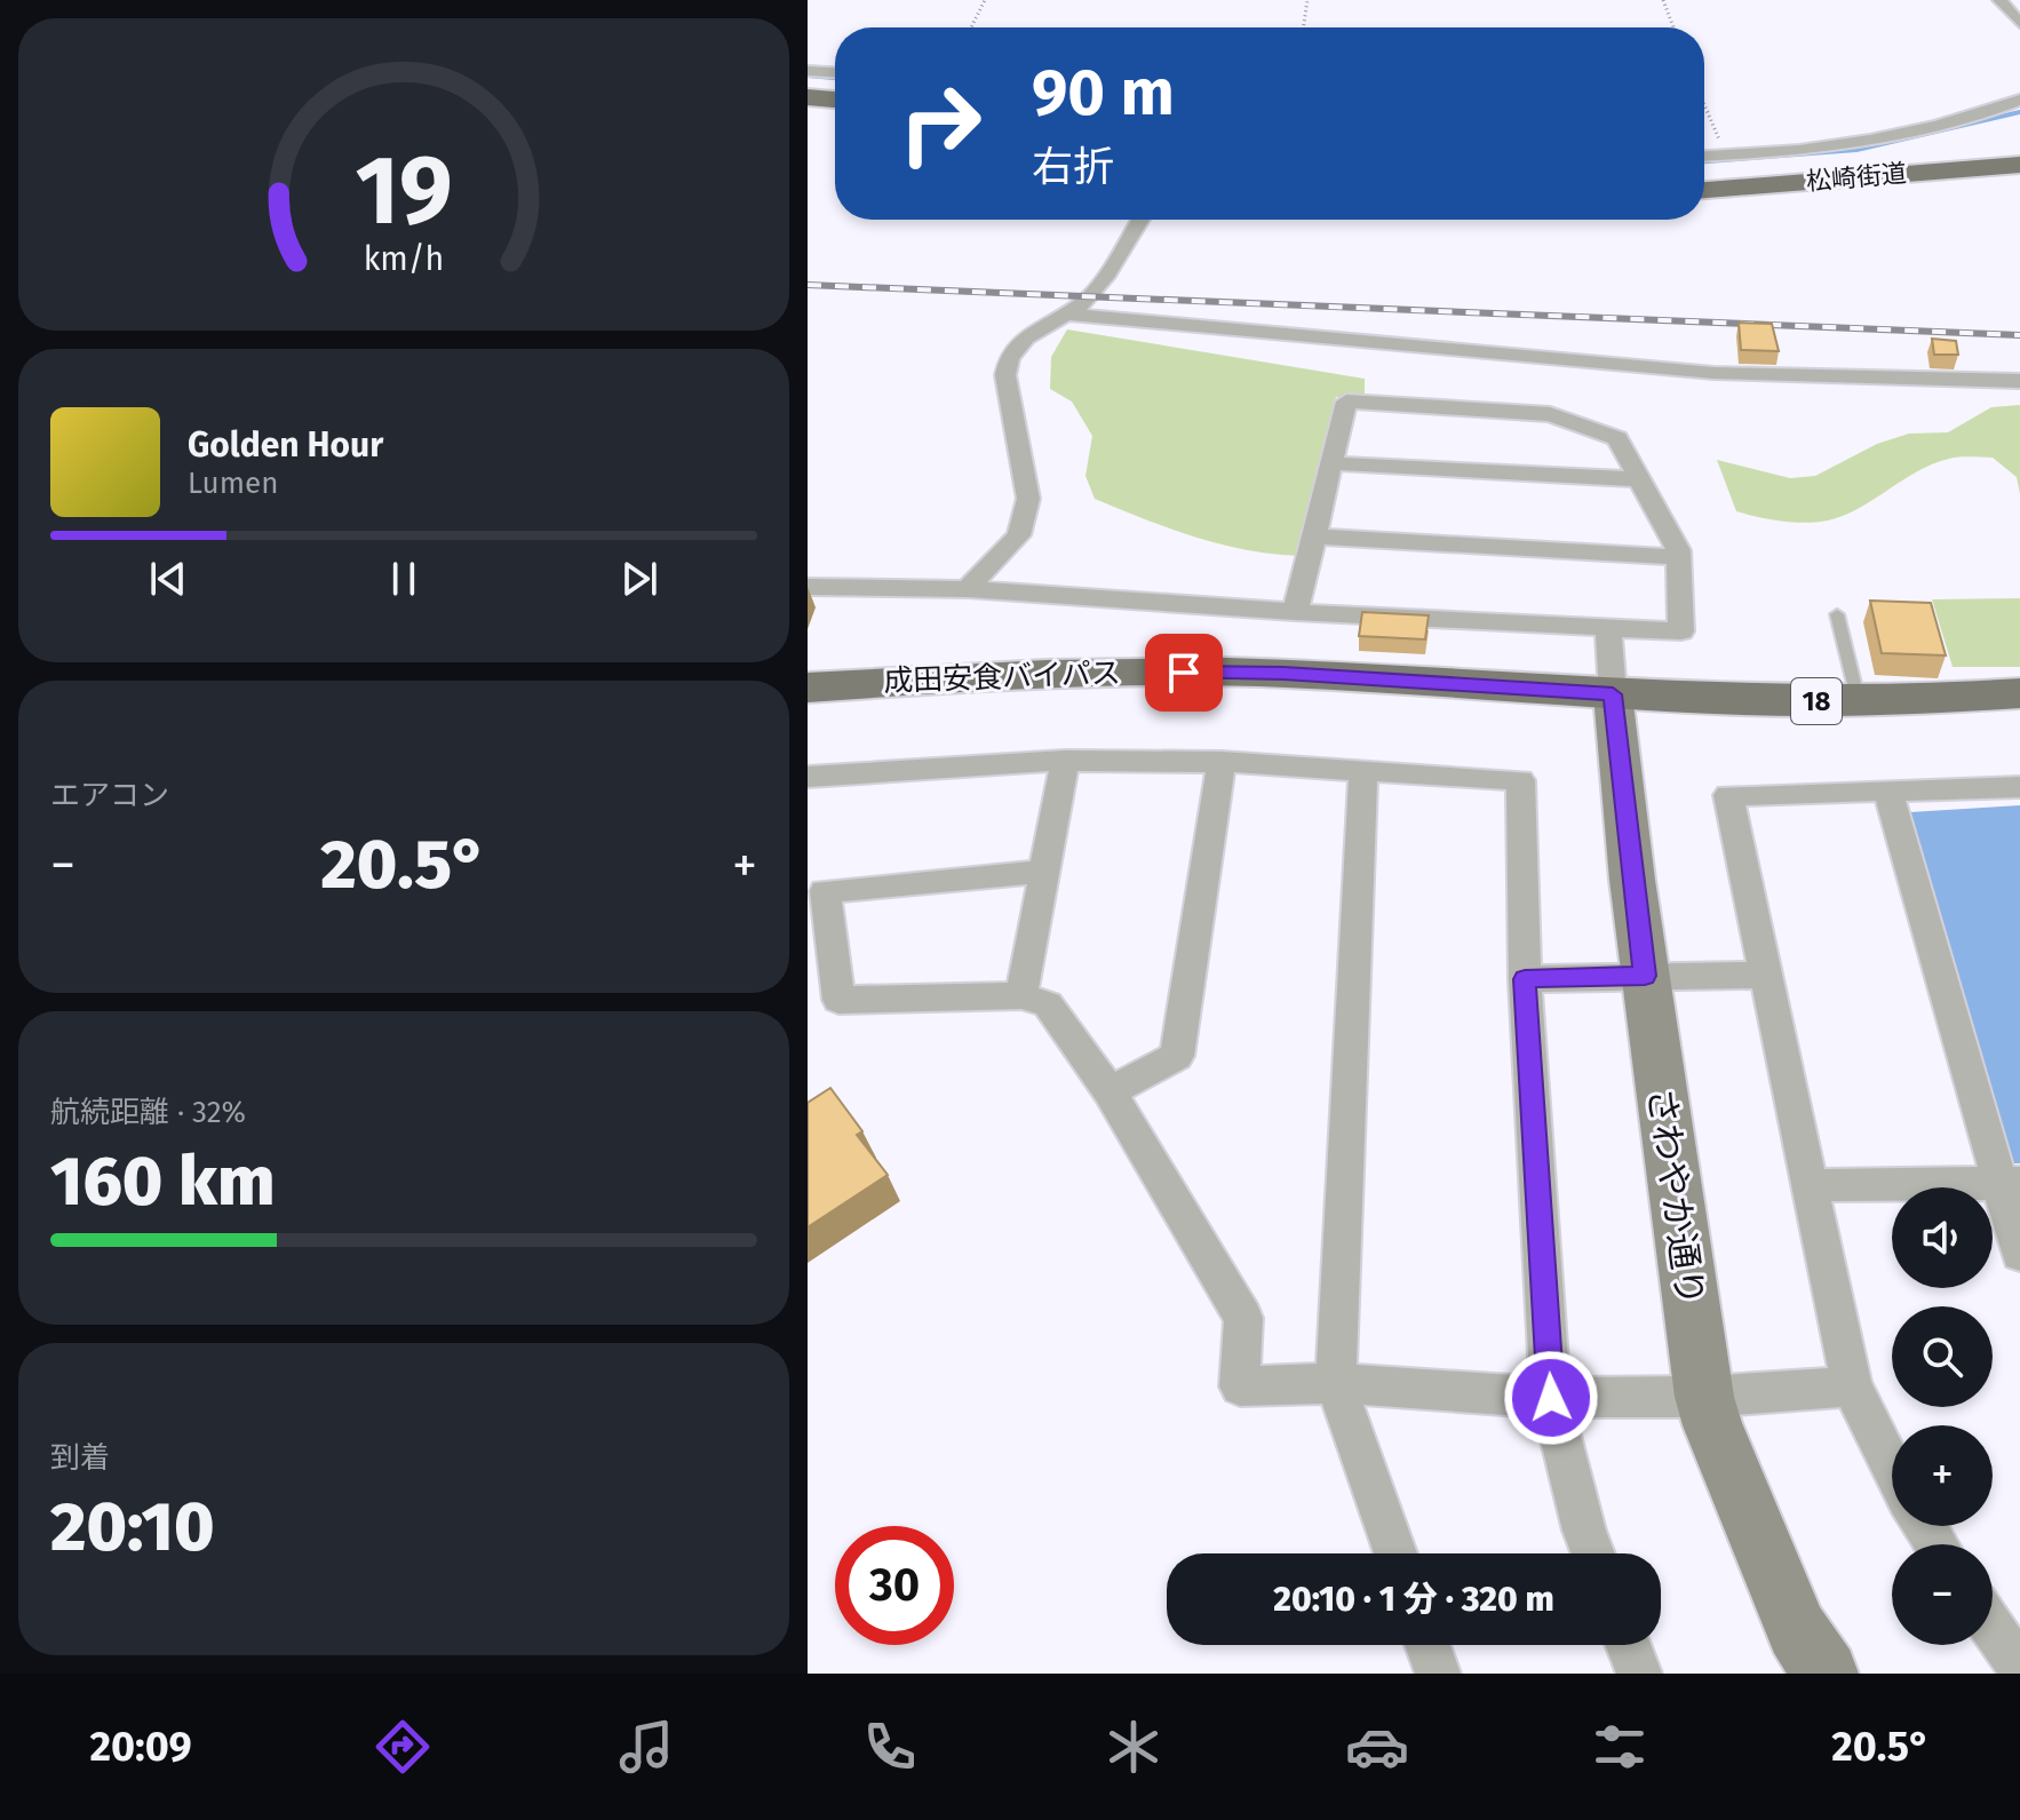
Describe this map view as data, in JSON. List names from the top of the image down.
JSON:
{
  "streets": {
    "main road": ["松崎街道", "成田安食バイパス", "18"],
    "street": ["さわやか通り"]
  },
  "crossings": [
    ["成田安食バイパス", "さわやか通り"]
  ],
  "page": {
    "turn": ["90 m", "右折"],
    "song": ["Golden Hour", "Lumen"],
    "tile": [
      "エアコン",
      ["航続距離 · 32%", "160 km"],
      ["到着", "20:10"]
    ],
    "heat": ["−", "20.5°", "+"],
    "map_buttons": ["+", "−"],
    "limit": "30",
    "trip": "20:10 · 1 分 · 320 m",
    "tabs": ["20:09", "20.5°"],
    "gauge": ["19", "km/h"]
  }
}
